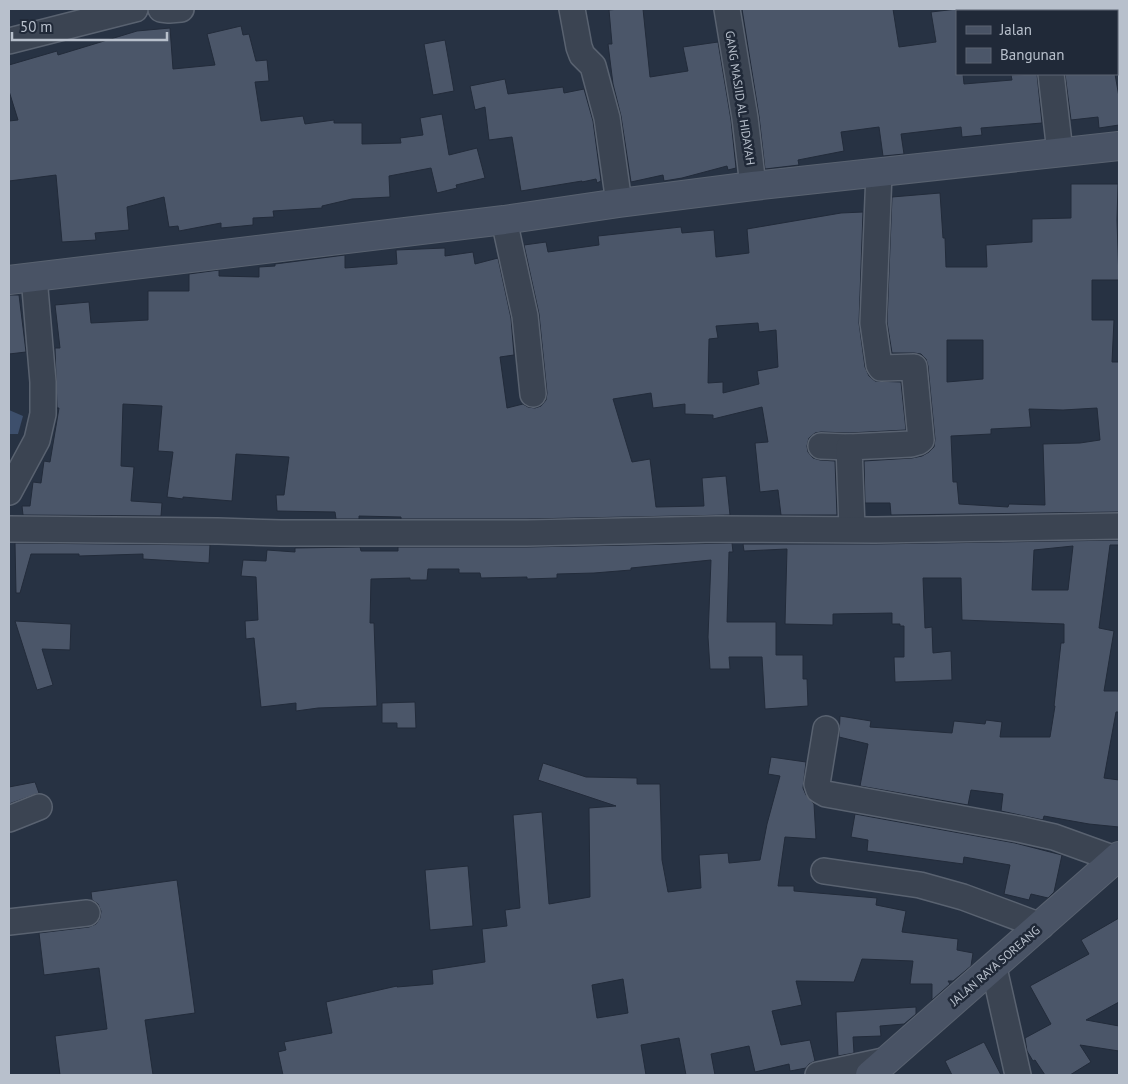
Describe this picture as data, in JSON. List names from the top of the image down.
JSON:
{
  "streets": {
    "street": ["GANG MASJID AL HIDAYAH", "JALAN RAYA SOREANG"]
  },
  "legend": ["Jalan", "Bangunan"],
  "scale_bar": "50 m"
}
